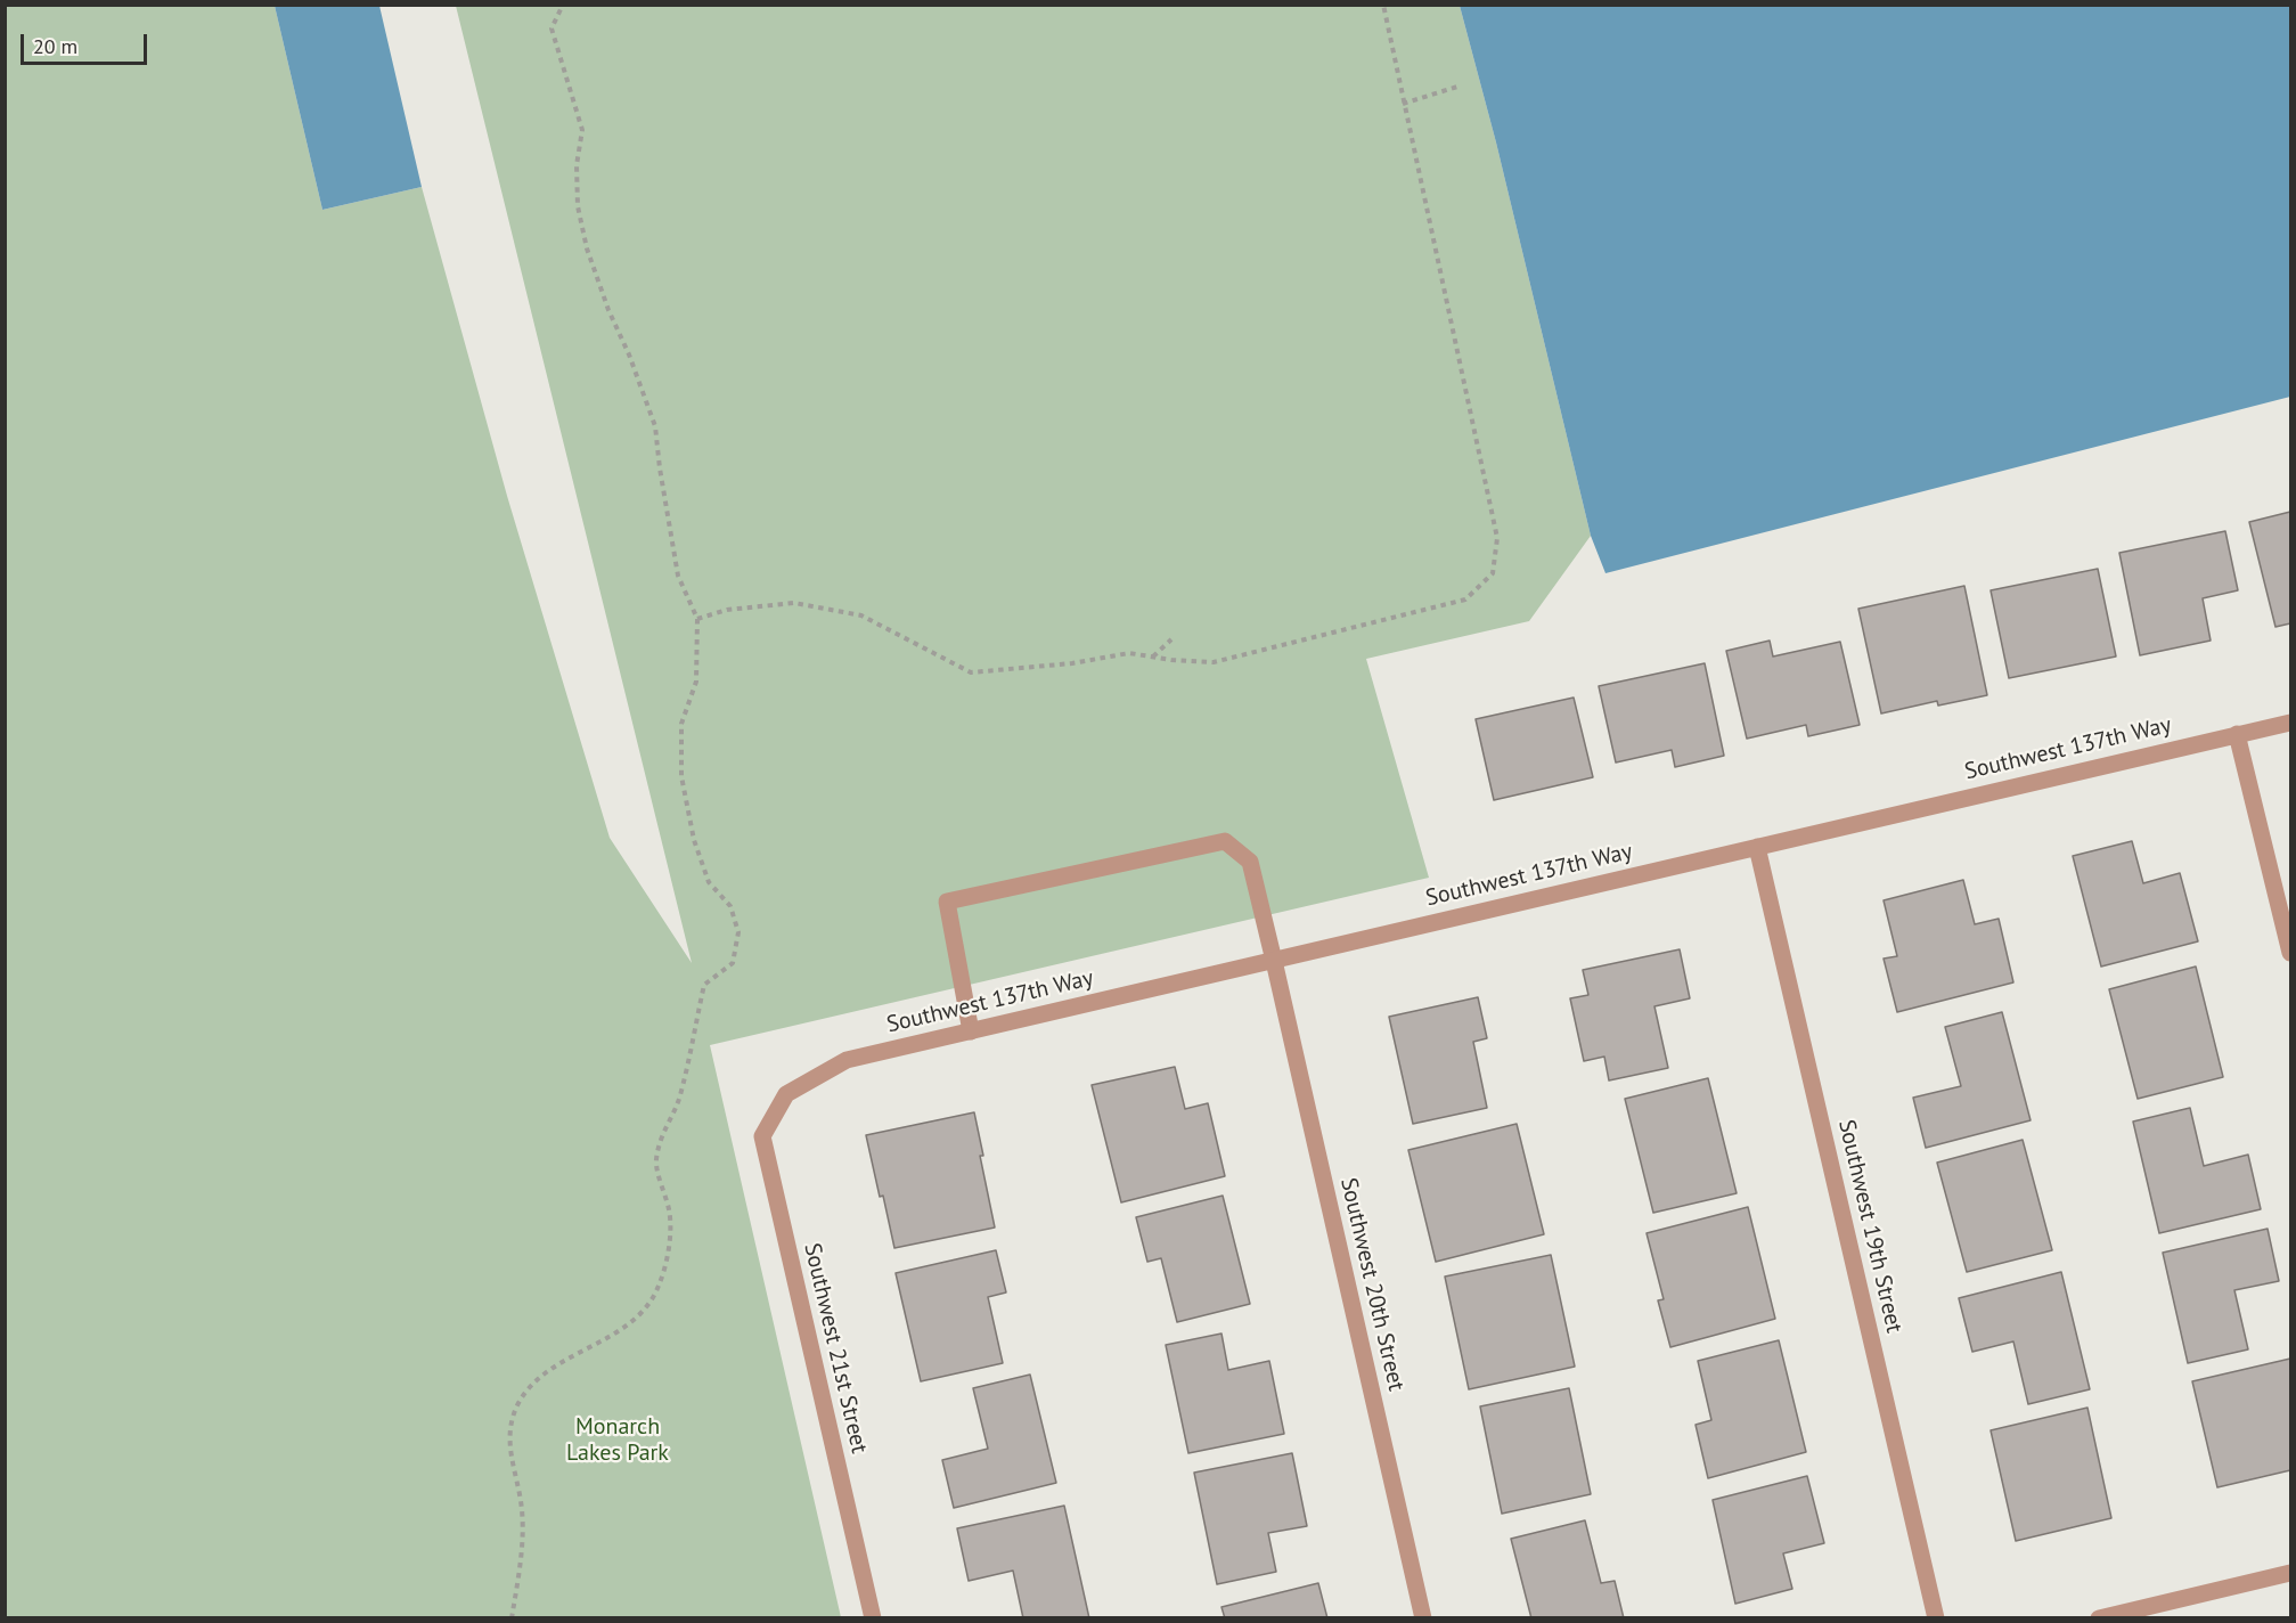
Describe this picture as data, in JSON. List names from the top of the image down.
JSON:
{
  "streets": {
    "street": [
      "Southwest 137th Way",
      "Southwest 19th Street",
      "Southwest 20th Street",
      "Southwest 21st Street"
    ]
  },
  "crossings": [
    ["Southwest 137th Way", "Southwest 19th Street"],
    ["Southwest 137th Way", "Southwest 20th Street"],
    ["Southwest 137th Way", "Southwest 21st Street"]
  ],
  "parks": ["Monarch Lakes Park"],
  "scale_bar": "20 m"
}
